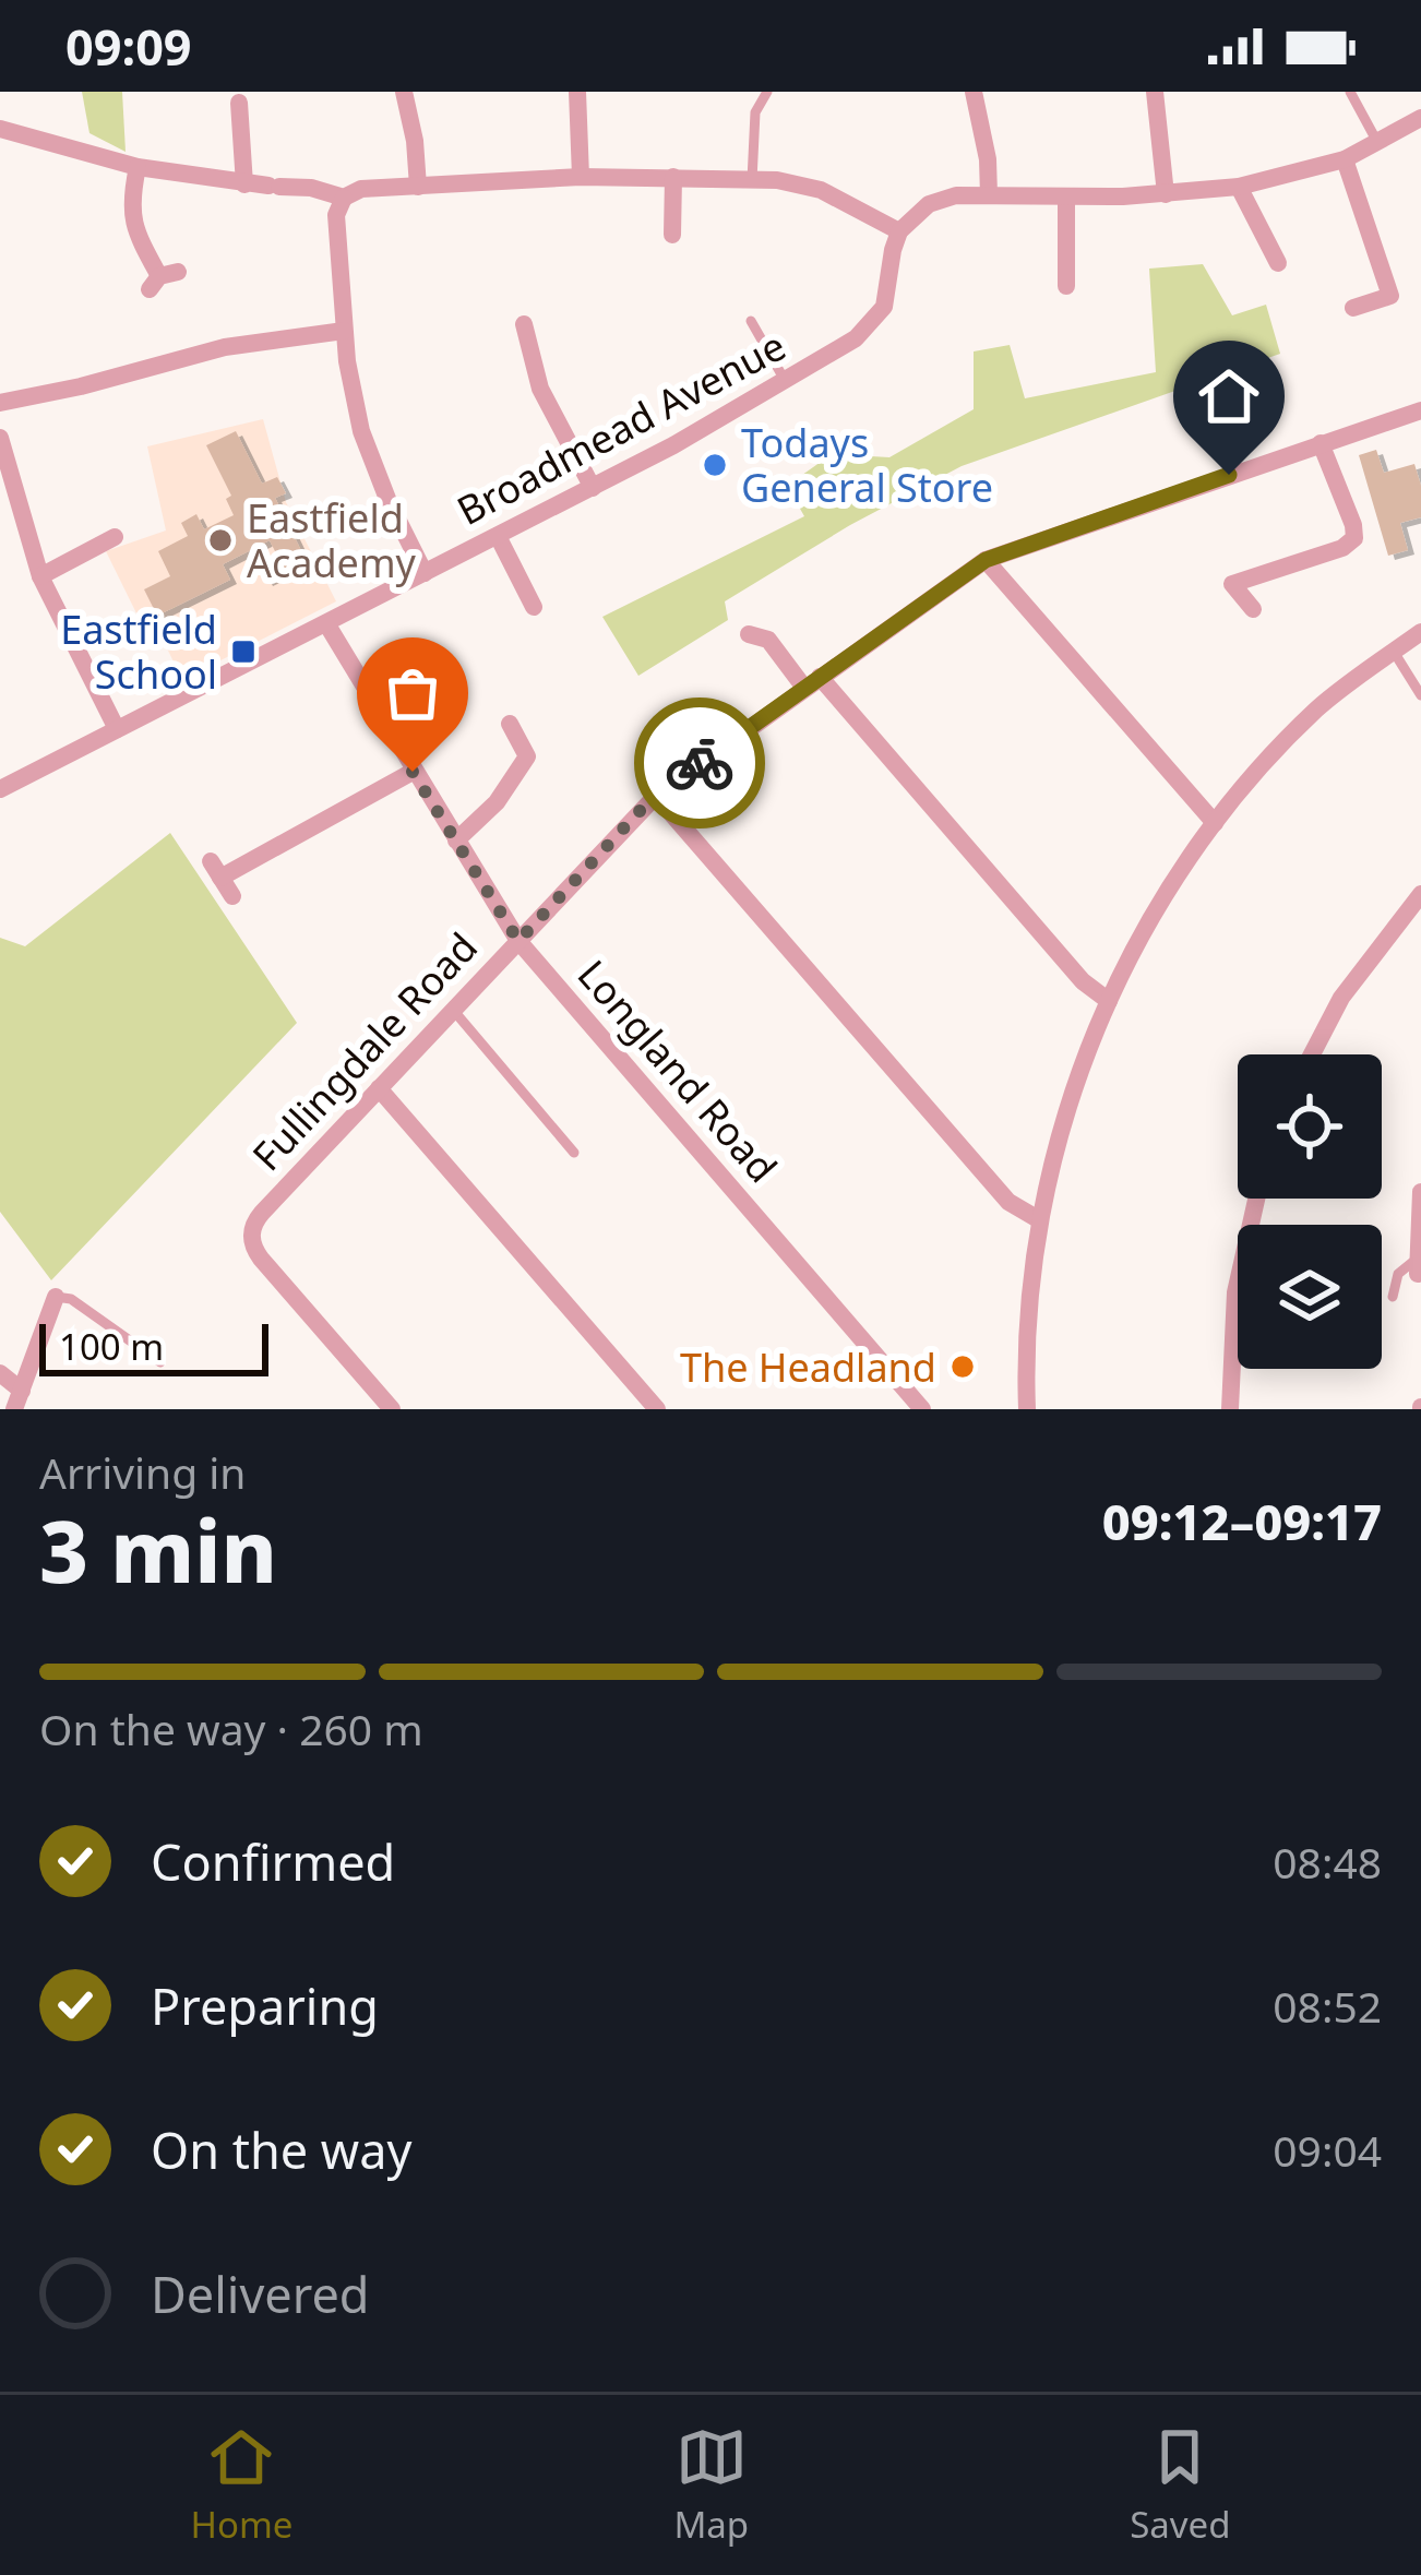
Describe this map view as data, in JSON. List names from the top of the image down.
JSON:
{
  "streets": {
    "street": ["Broadmead Avenue", "Fullingdale Road", "Longland Road"]
  },
  "crossings": [
    ["Broadmead Avenue", "Longland Road"],
    ["Fullingdale Road", "Longland Road"]
  ],
  "places": {
    "other": ["Todays General Store", "Eastfield Academy", "The Headland"],
    "transit": ["Eastfield School"]
  },
  "scale_bar": "100 m",
  "page": {
    "status": "09:09",
    "scale": "100 m",
    "heading": ["3 min", "Arriving in", "09:12–09:17"],
    "bar": "On the way · 260 m",
    "list": [
      ["Confirmed", "08:48"],
      ["Preparing", "08:52"],
      ["On the way", "09:04"],
      "Delivered"
    ],
    "tabs": ["Home", "Map", "Saved"]
  }
}
